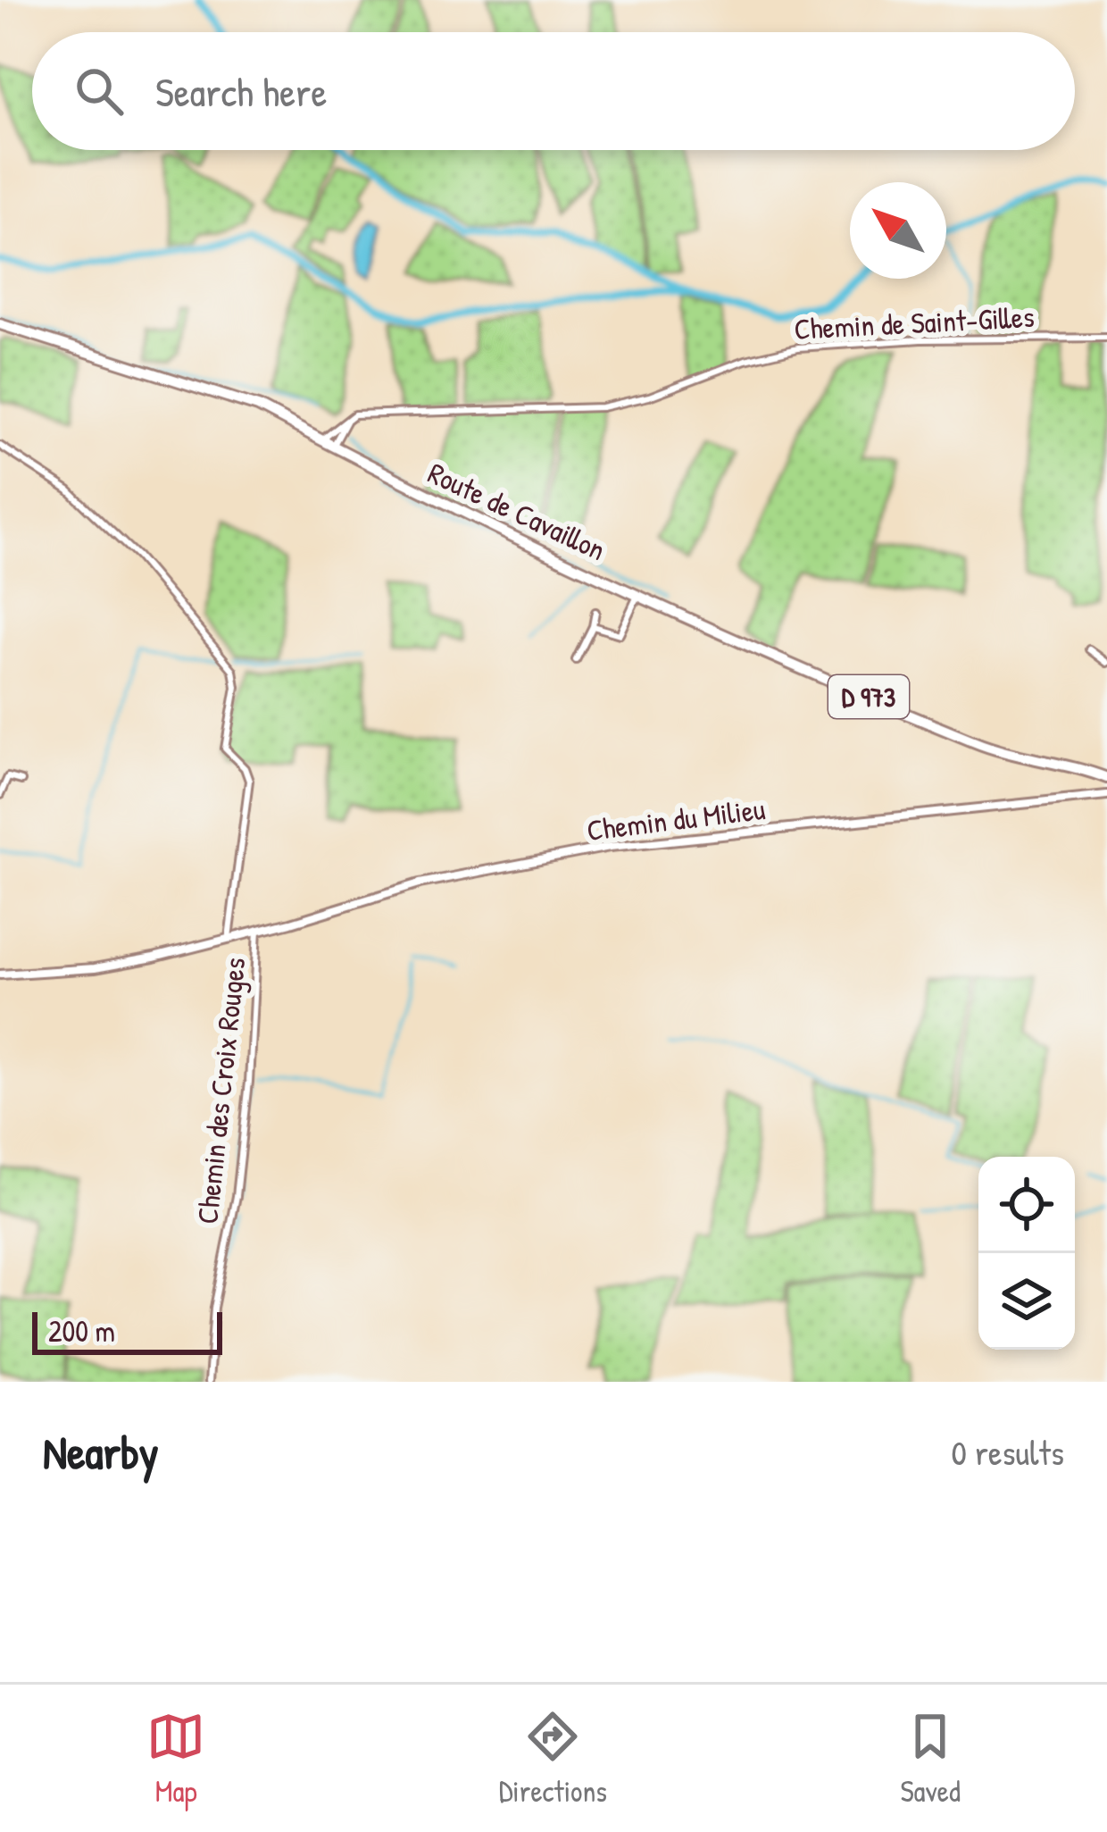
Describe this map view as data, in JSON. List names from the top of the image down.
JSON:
{
  "streets": {
    "main road": ["Route de Cavaillon", "D 973"],
    "street": ["Chemin de Saint-Gilles", "Chemin du Milieu", "Chemin des Croix Rouges"]
  },
  "crossings": [
    ["Route de Cavaillon", "D 973"],
    ["Chemin du Milieu", "Chemin des Croix Rouges"]
  ],
  "scale_bar": "200 m",
  "north": "top left",
  "page": {
    "search": "Search here",
    "scale": "200 m",
    "heading": ["Nearby", "0 results"],
    "nav": ["Map", "Directions", "Saved"]
  }
}
